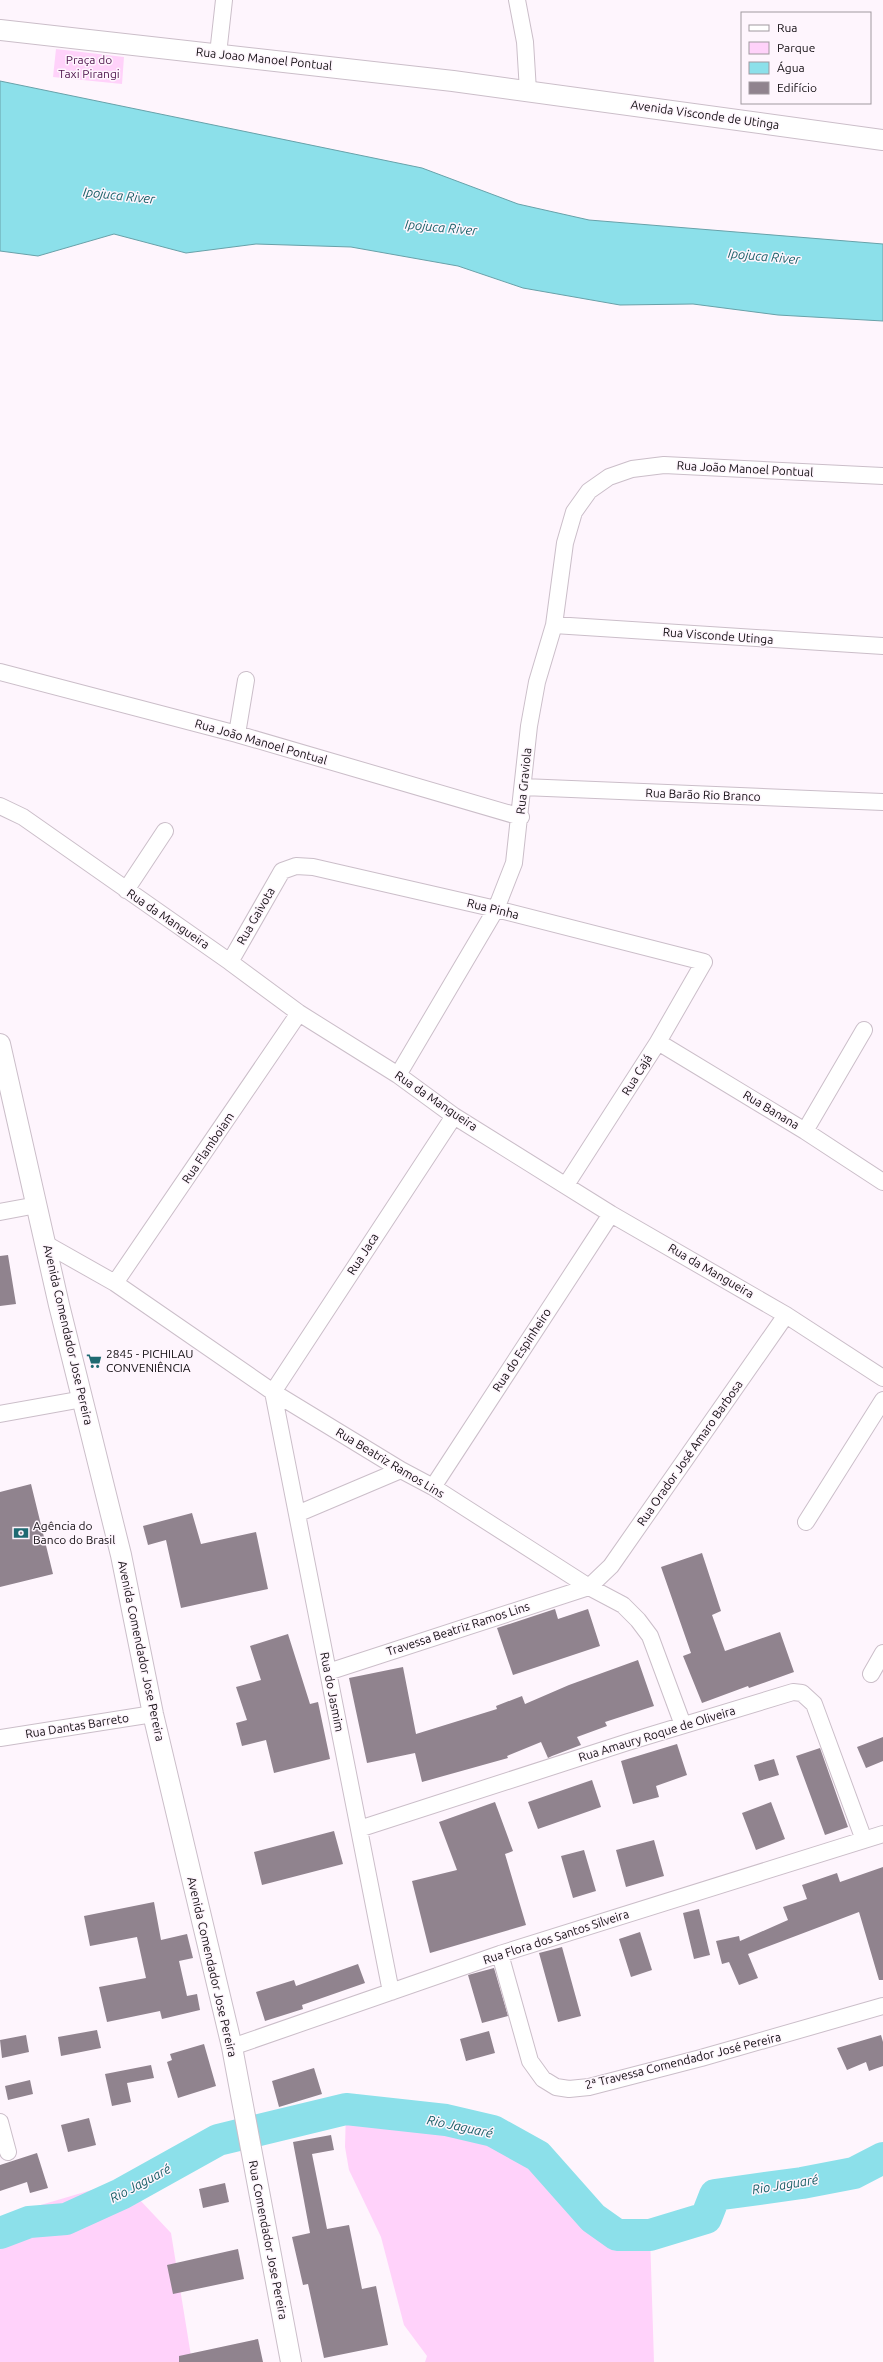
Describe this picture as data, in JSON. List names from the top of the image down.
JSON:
{
  "streets": {
    "street": [
      "Rua Joao Manoel Pontual",
      "Avenida Visconde de Utinga",
      "Rua João Manoel Pontual",
      "Rua Visconde Utinga",
      "Rua Graviola",
      "Rua Barão Rio Branco",
      "Rua Pinha",
      "Rua Gaivota",
      "Rua da Mangueira",
      "Rua Cajá",
      "Rua Banana",
      "Rua Flamboiam",
      "Rua Jaca",
      "Avenida Comendador Jose Pereira",
      "Rua do Espinheiro",
      "Rua Orador José Amaro Barbosa",
      "Rua Beatriz Ramos Lins",
      "Travessa Beatriz Ramos Lins",
      "Rua do Jasmim",
      "Rua Dantas Barreto",
      "Rua Amaury Roque de Oliveira",
      "Rua Flora dos Santos Silveira",
      "2ª Travessa Comendador José Pereira",
      "Rua Comendador Jose Pereira"
    ]
  },
  "crossings": [
    ["Rua Joao Manoel Pontual", "Avenida Visconde de Utinga"],
    ["Rua João Manoel Pontual", "Rua Graviola"],
    ["Rua Visconde Utinga", "Rua Graviola"],
    ["Rua Graviola", "Rua Barão Rio Branco"],
    ["Rua Graviola", "Rua Pinha"],
    ["Rua Graviola", "Rua da Mangueira"],
    ["Rua Pinha", "Rua Gaivota"],
    ["Rua Pinha", "Rua Cajá"],
    ["Rua Gaivota", "Rua da Mangueira"],
    ["Rua da Mangueira", "Rua Cajá"],
    ["Rua da Mangueira", "Rua Flamboiam"],
    ["Rua da Mangueira", "Rua Jaca"],
    ["Rua da Mangueira", "Rua do Espinheiro"],
    ["Rua da Mangueira", "Rua Orador José Amaro Barbosa"],
    ["Rua Cajá", "Rua Banana"],
    ["Rua Flamboiam", "Rua Beatriz Ramos Lins"],
    ["Rua Jaca", "Rua Beatriz Ramos Lins"],
    ["Rua Jaca", "Rua do Jasmim"],
    ["Avenida Comendador Jose Pereira", "Rua Beatriz Ramos Lins"],
    ["Avenida Comendador Jose Pereira", "Rua Dantas Barreto"],
    ["Avenida Comendador Jose Pereira", "Rua Flora dos Santos Silveira"],
    ["Avenida Comendador Jose Pereira", "Rua Comendador Jose Pereira"],
    ["Rua do Espinheiro", "Rua Beatriz Ramos Lins"],
    ["Rua Orador José Amaro Barbosa", "Rua Beatriz Ramos Lins"],
    ["Rua Orador José Amaro Barbosa", "Travessa Beatriz Ramos Lins"],
    ["Rua Beatriz Ramos Lins", "Travessa Beatriz Ramos Lins"],
    ["Rua Beatriz Ramos Lins", "Rua do Jasmim"],
    ["Rua Beatriz Ramos Lins", "Rua Amaury Roque de Oliveira"],
    ["Travessa Beatriz Ramos Lins", "Rua do Jasmim"],
    ["Rua do Jasmim", "Rua Amaury Roque de Oliveira"],
    ["Rua do Jasmim", "Rua Flora dos Santos Silveira"],
    ["Rua Amaury Roque de Oliveira", "Rua Flora dos Santos Silveira"],
    ["Rua Flora dos Santos Silveira", "2ª Travessa Comendador José Pereira"]
  ],
  "water": ["Ipojuca River", "Rio Jaguaré"],
  "parks": ["Praça do Taxi Pirangi"],
  "places": {
    "supermarket": ["2845 - PICHILAU CONVENIÊNCIA"],
    "bank": ["Agência do Banco do Brasil"]
  },
  "legend": [
    "Rua",
    "Parque",
    "Água",
    "Edifício"
  ]
}
